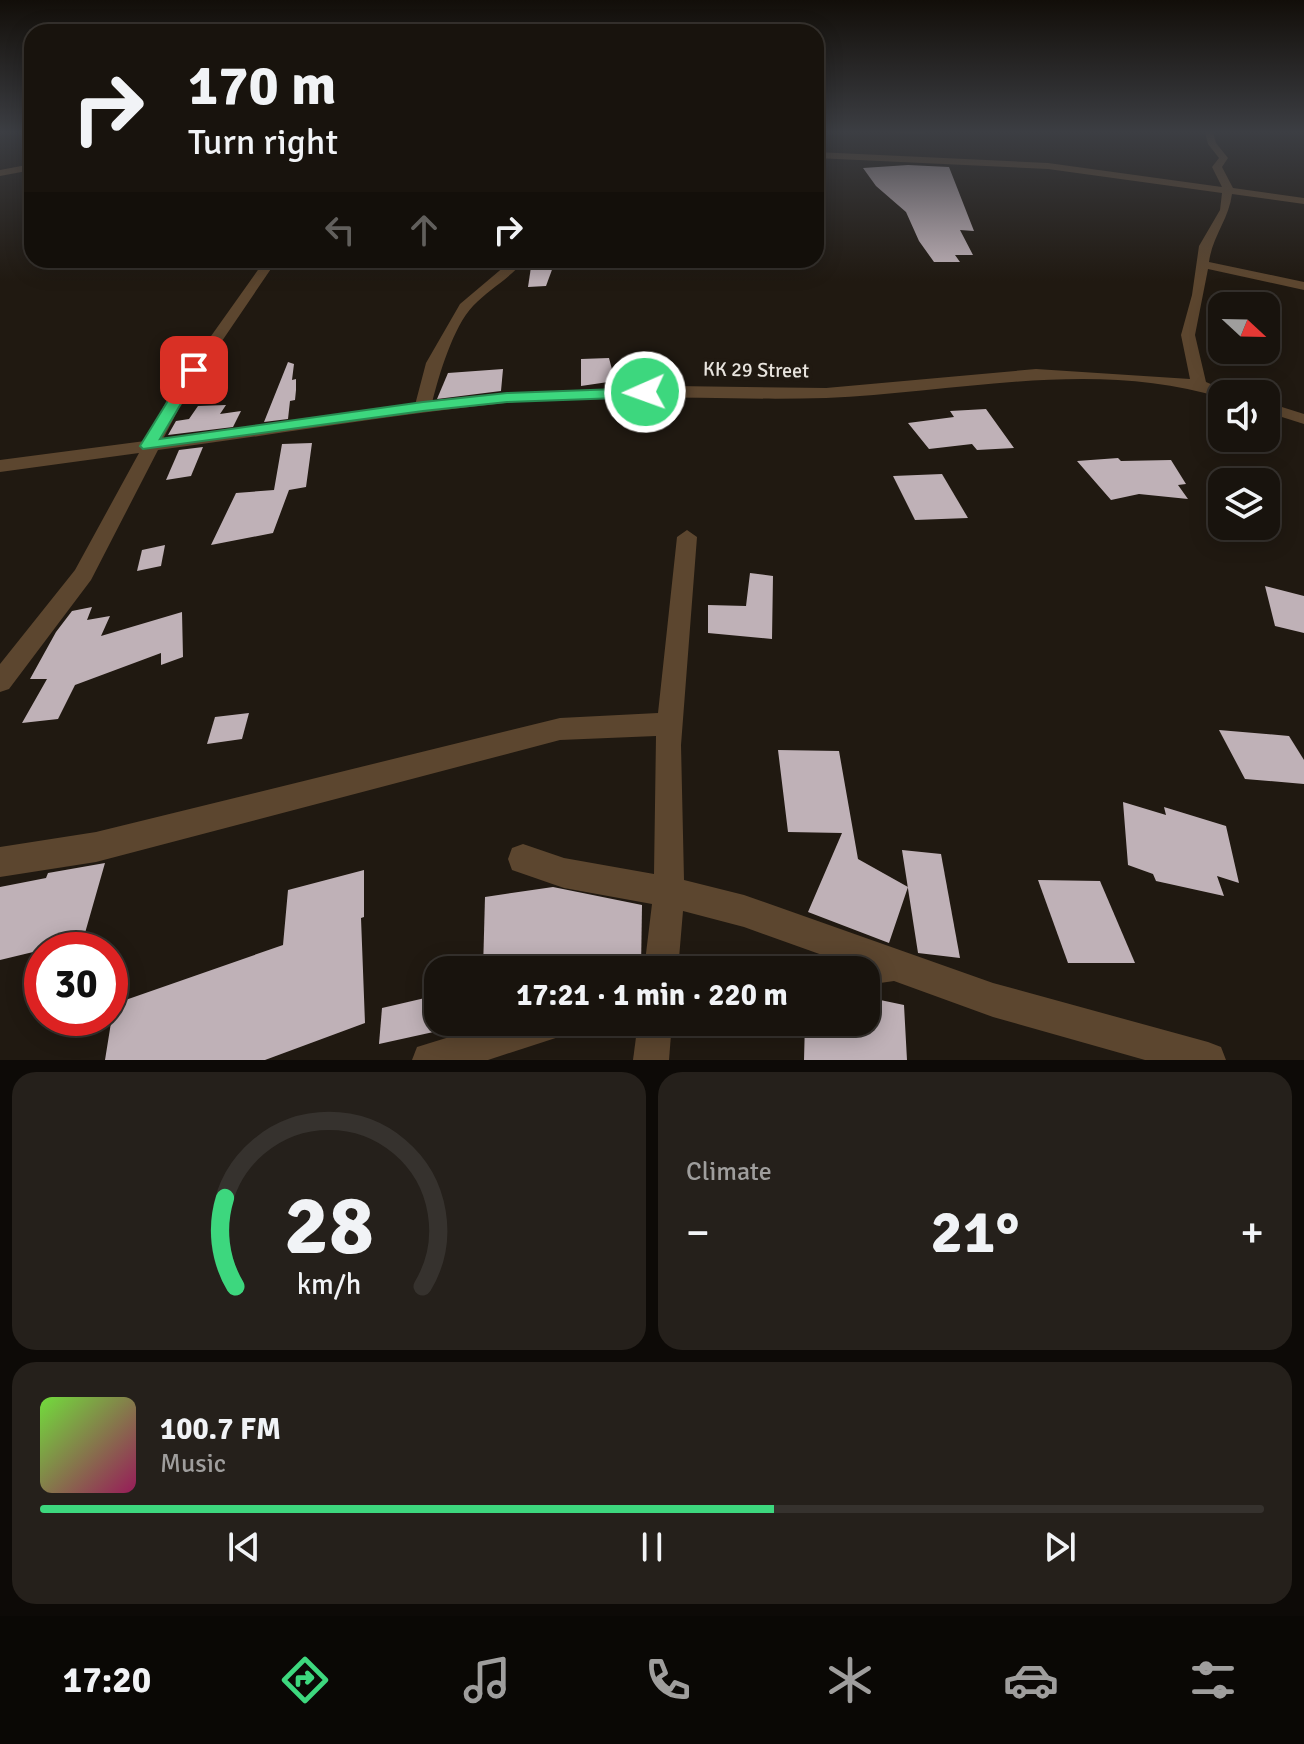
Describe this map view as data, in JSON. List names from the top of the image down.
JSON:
{
  "streets": {
    "street": ["KK 29 Street"]
  },
  "north": "right",
  "page": {
    "turn": ["170 m", "Turn right"],
    "limit": "30",
    "trip": "17:21 · 1 min · 220 m",
    "tile": "Climate",
    "heat": ["−", "21°", "+"],
    "song": ["100.7 FM", "Music"],
    "tabs": "17:20",
    "gauge": ["28", "km/h"]
  }
}
